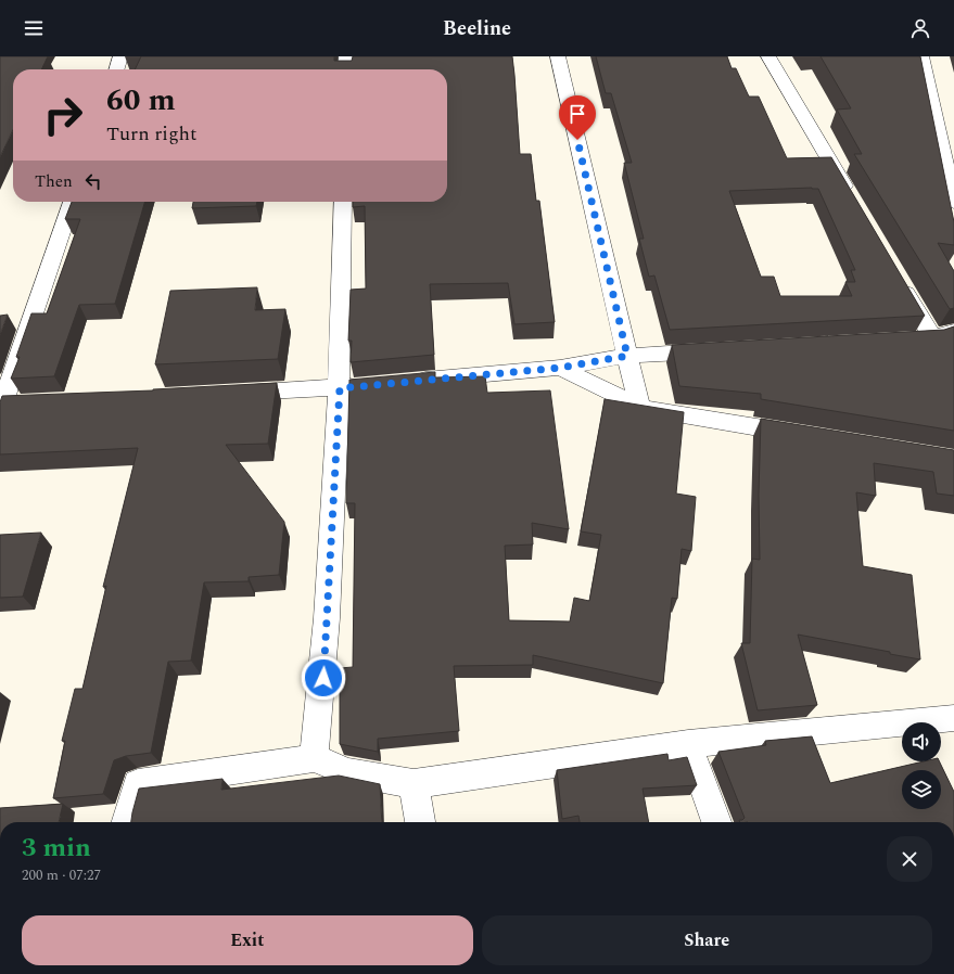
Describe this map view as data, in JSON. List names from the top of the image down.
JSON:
{
  "page": {
    "header": "Beeline",
    "turn": ["60 m", "Turn right"],
    "then": "Then",
    "heading": ["3 min", "200 m · 07:27"],
    "buttons": ["Exit", "Share"]
  }
}
